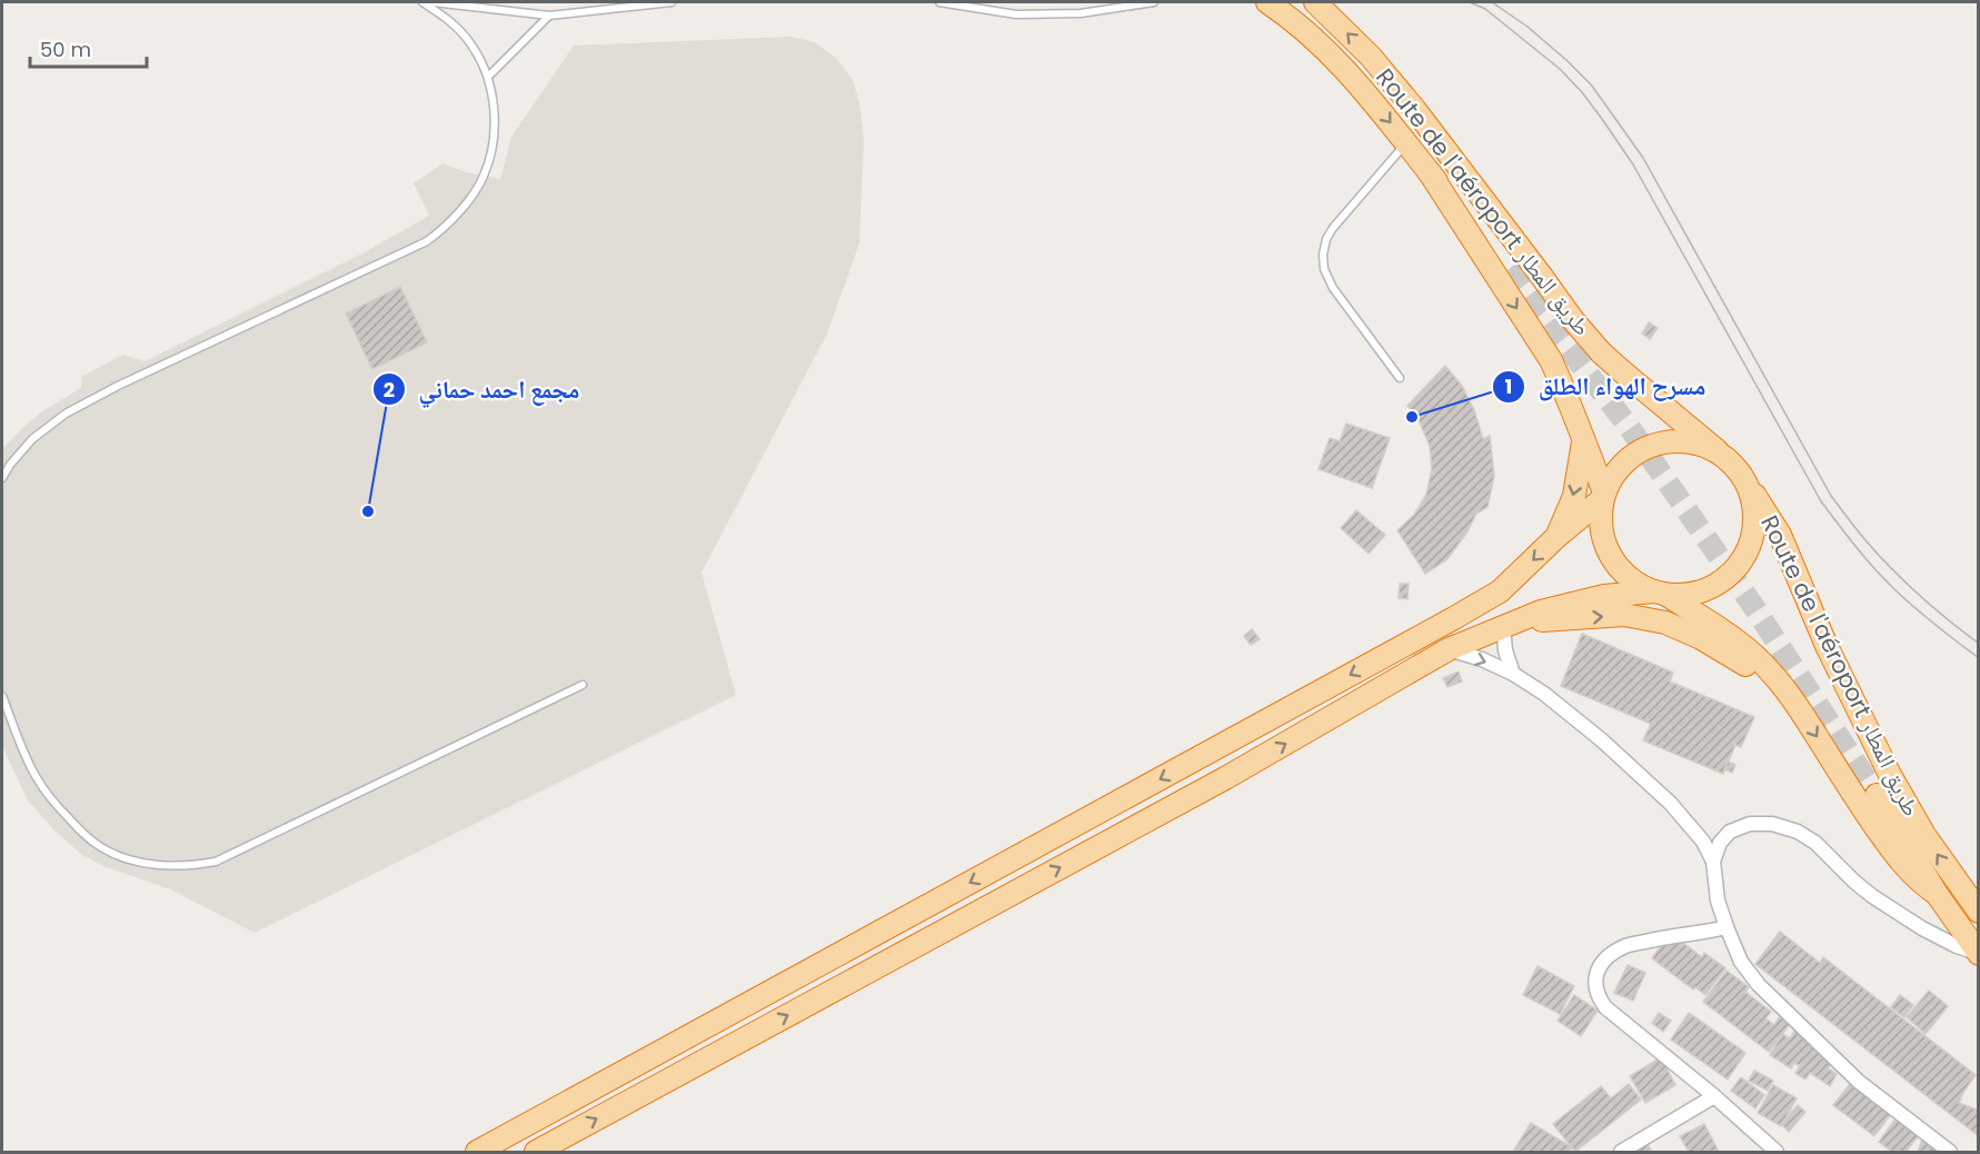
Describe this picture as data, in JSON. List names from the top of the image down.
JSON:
{
  "streets": {
    "highway": ["Route de l'aéroport طريق المطار"]
  },
  "places": ["مسرح الهواء الطلق", "مجمع احمد حماني"],
  "scale_bar": "50 m"
}
